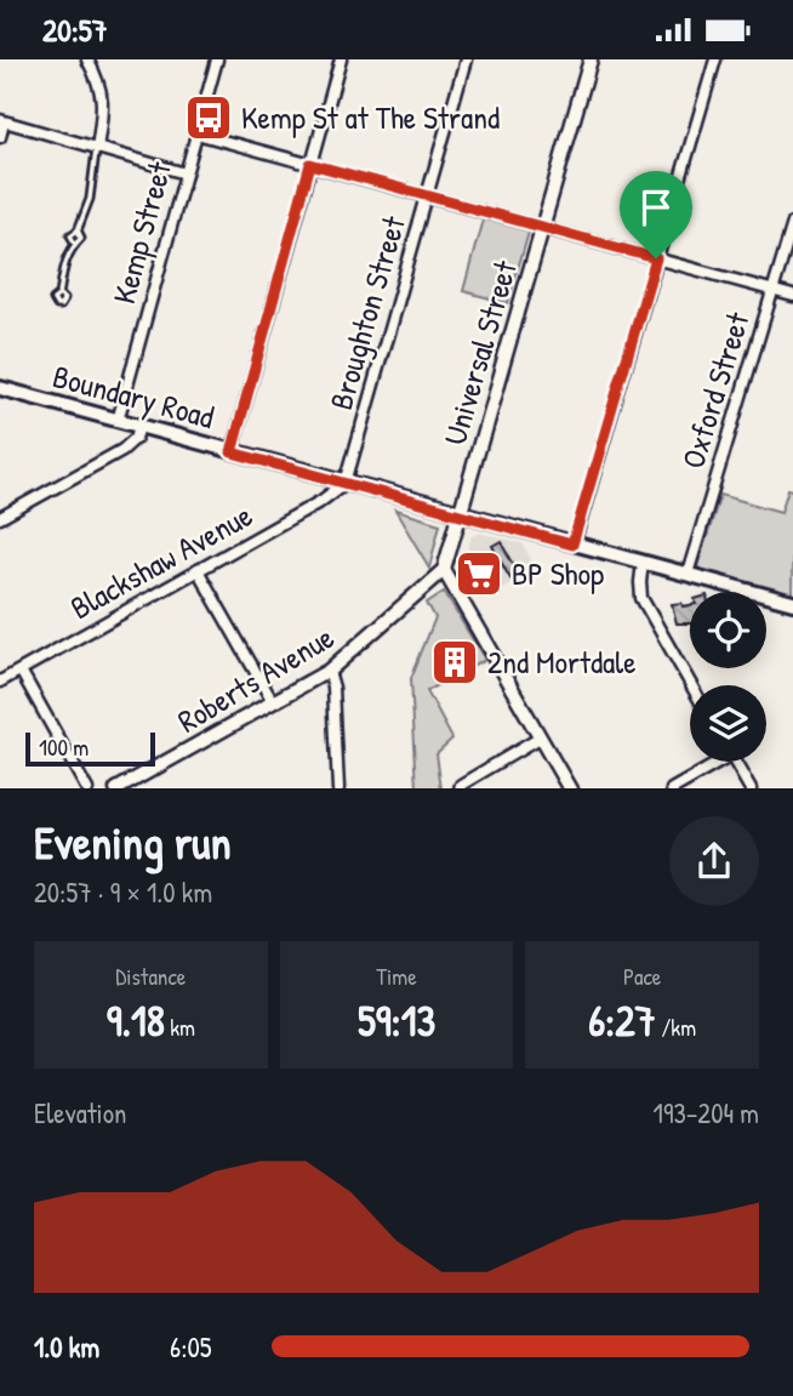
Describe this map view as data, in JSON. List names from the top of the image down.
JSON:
{
  "streets": {
    "main road": ["Boundary Road"],
    "street": [
      "Kemp Street",
      "Broughton Street",
      "Universal Street",
      "Oxford Street",
      "Blackshaw Avenue",
      "Roberts Avenue"
    ]
  },
  "crossings": [
    ["Kemp Street", "Boundary Road"],
    ["Broughton Street", "Boundary Road"],
    ["Broughton Street", "Blackshaw Avenue"],
    ["Universal Street", "Boundary Road"],
    ["Oxford Street", "Boundary Road"],
    ["Boundary Road", "Blackshaw Avenue"]
  ],
  "places": {
    "bus stop": ["Kemp St at The Strand"],
    "supermarket": ["BP Shop"],
    "building": ["2nd Mortdale"]
  },
  "scale_bar": "100 m",
  "page": {
    "status": "20:57",
    "scale": "100 m",
    "heading": ["Evening run", "20:57 · 9 × 1.0 km"],
    "stats": [
      ["Distance", "9.18 km"],
      ["Time", "59:13"],
      ["Pace", "6:27 /km"]
    ],
    "chart": ["Elevation", "193–204 m"],
    "list": [
      {
        "name": "1.0 km",
        "note": "6:05"
      }
    ]
  }
}
